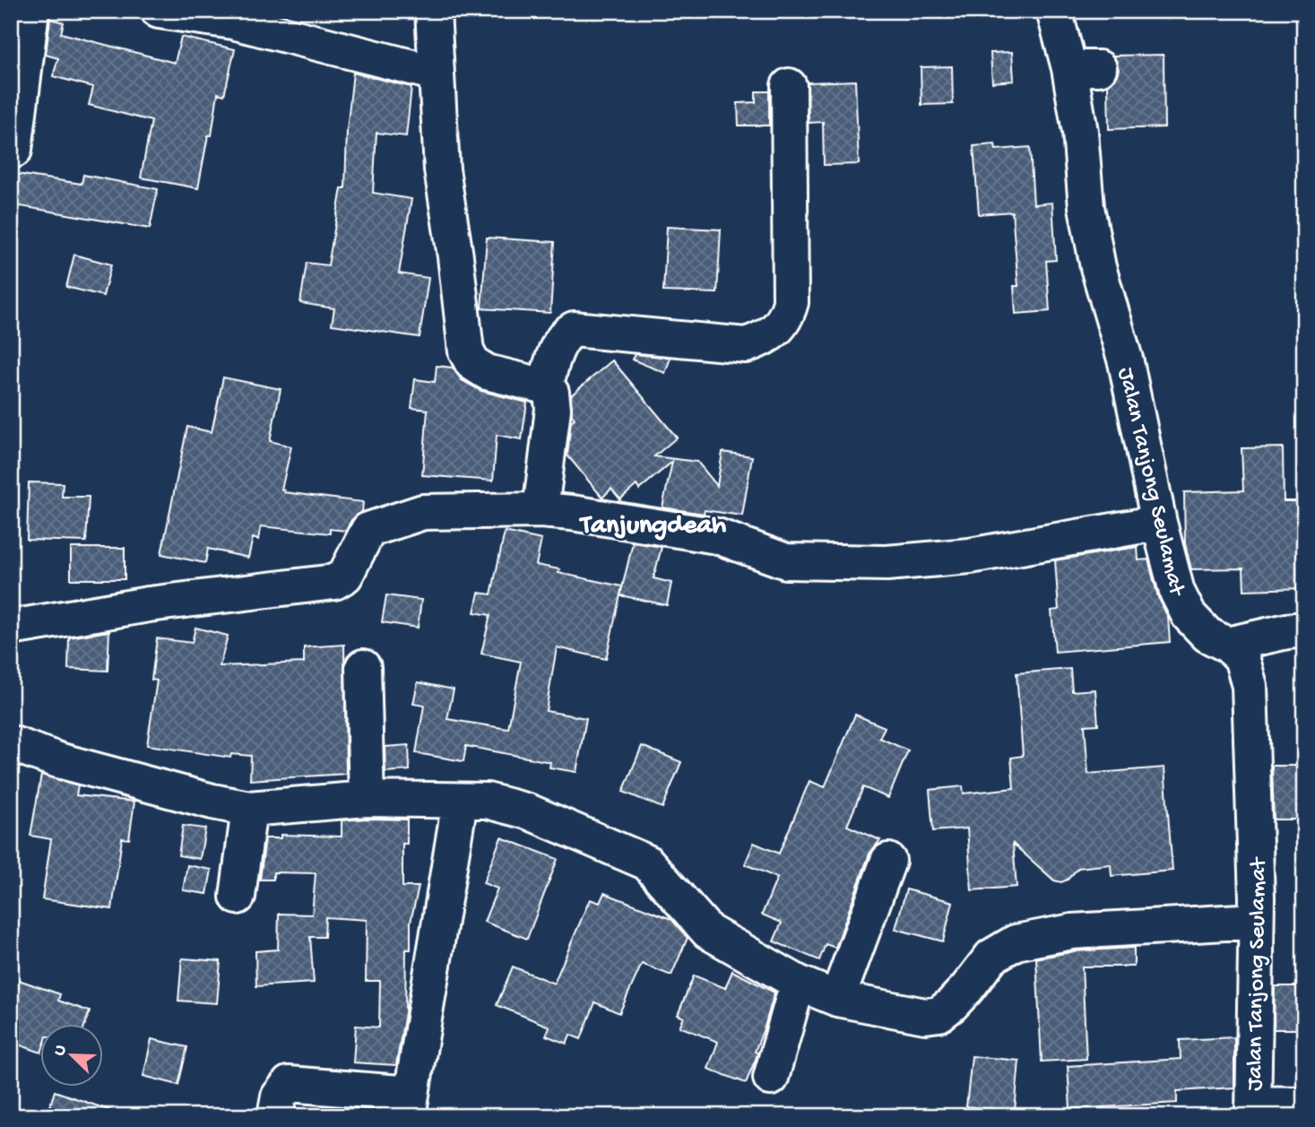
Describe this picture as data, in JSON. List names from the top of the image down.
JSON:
{
  "streets": {
    "street": ["Jalan Tanjong Seulamat"]
  },
  "districts": ["Tanjungdeah"],
  "north": "top left"
}
